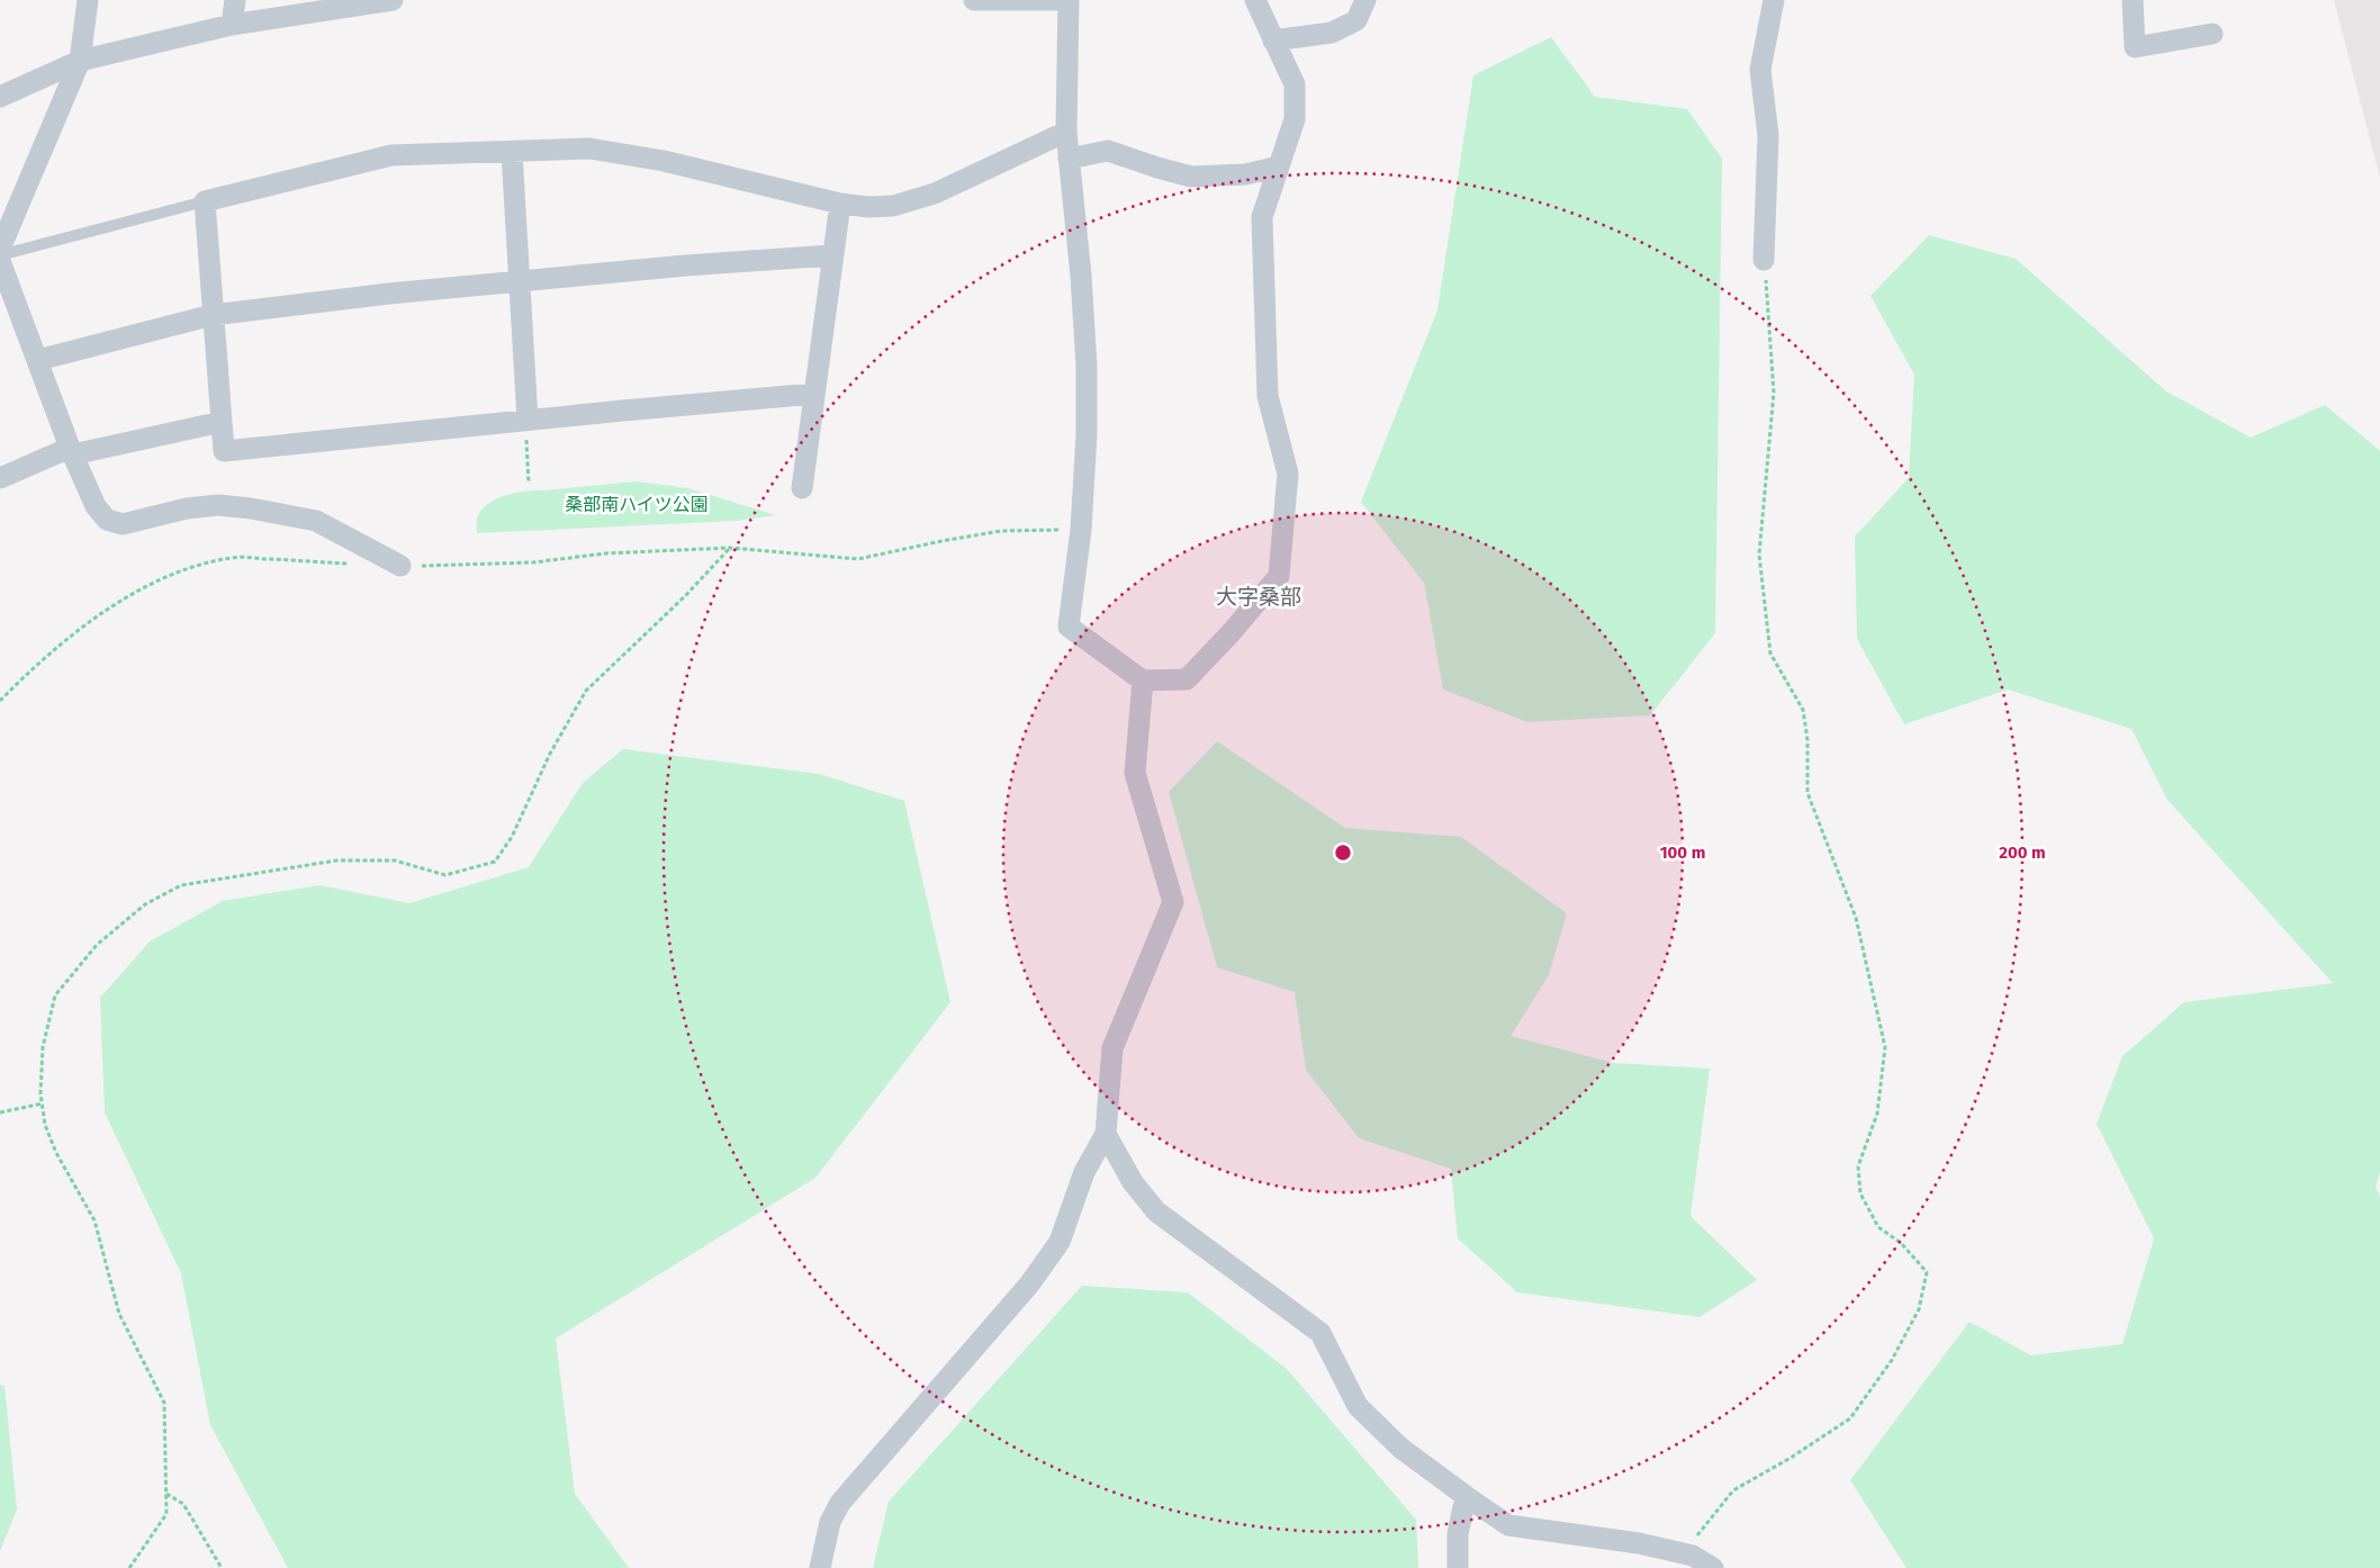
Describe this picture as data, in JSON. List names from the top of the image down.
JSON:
{
  "districts": ["大字桑部"],
  "parks": ["桑部南ハイツ公園"],
  "rings": ["100 m", "200 m"]
}
